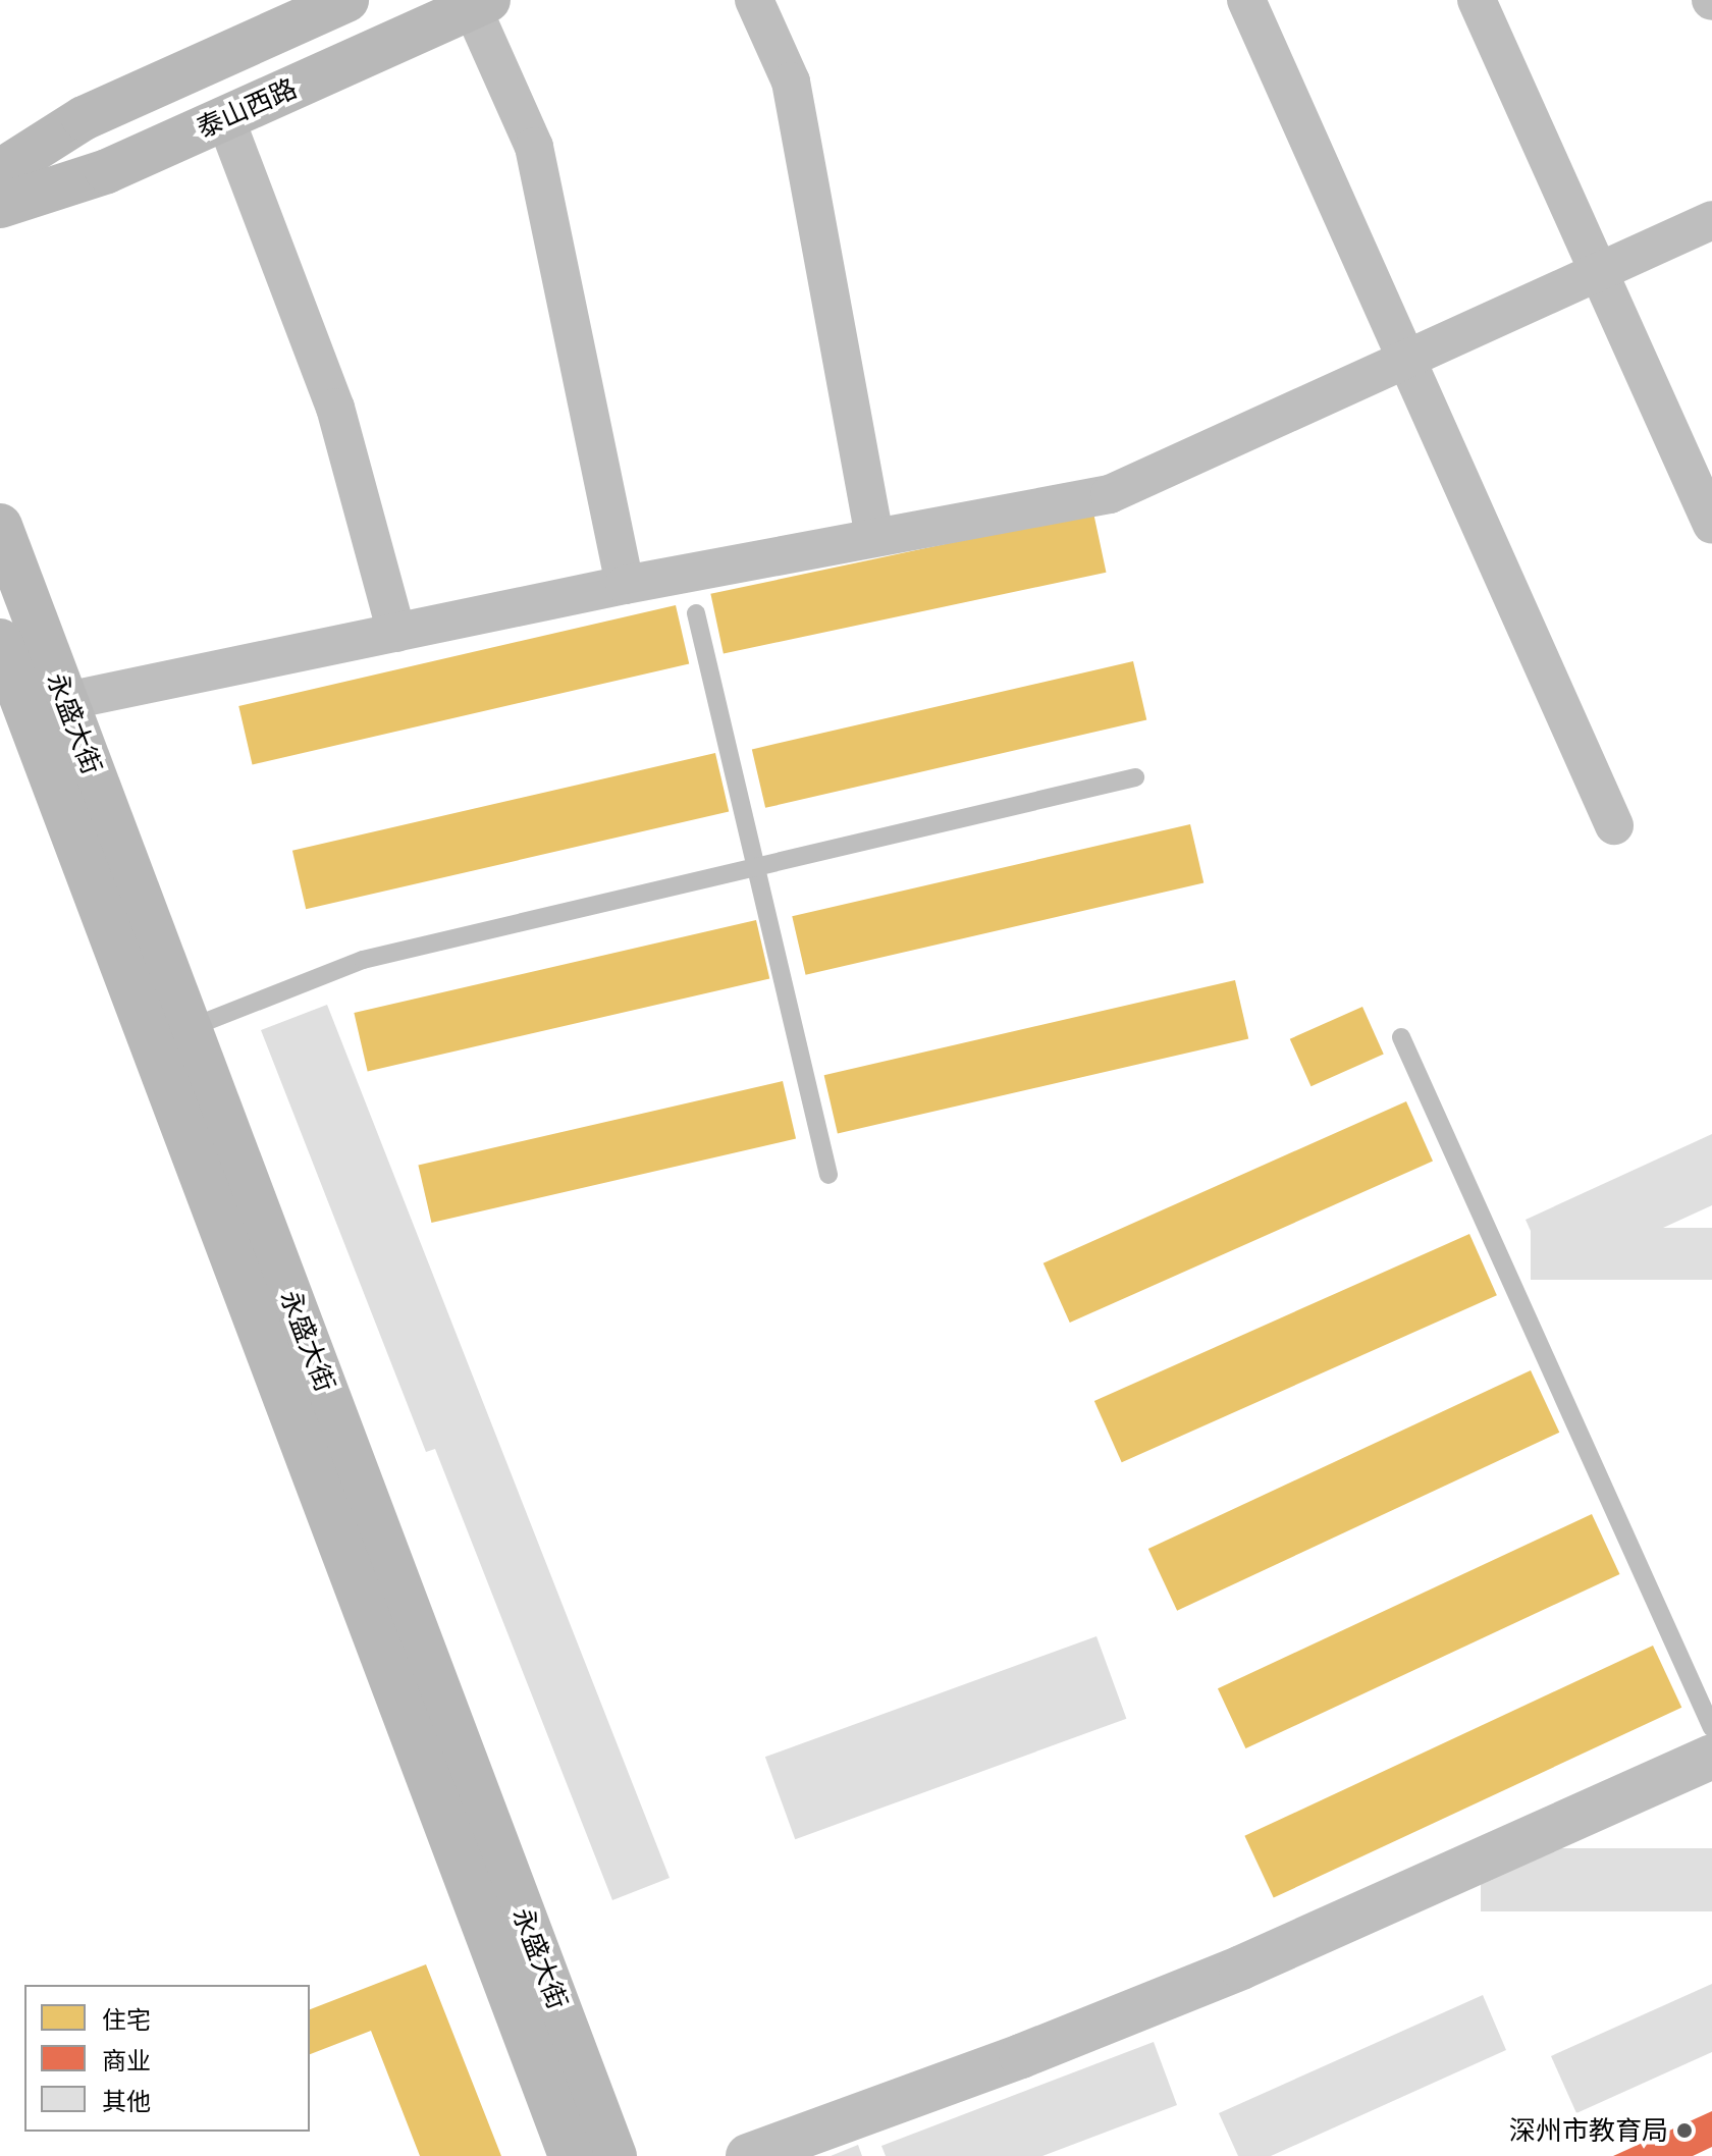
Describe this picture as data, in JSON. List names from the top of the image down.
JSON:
{
  "streets": {
    "main road": ["泰山西路", "永盛大街"]
  },
  "places": ["深州市教育局"],
  "legend": ["住宅", "商业", "其他"]
}
